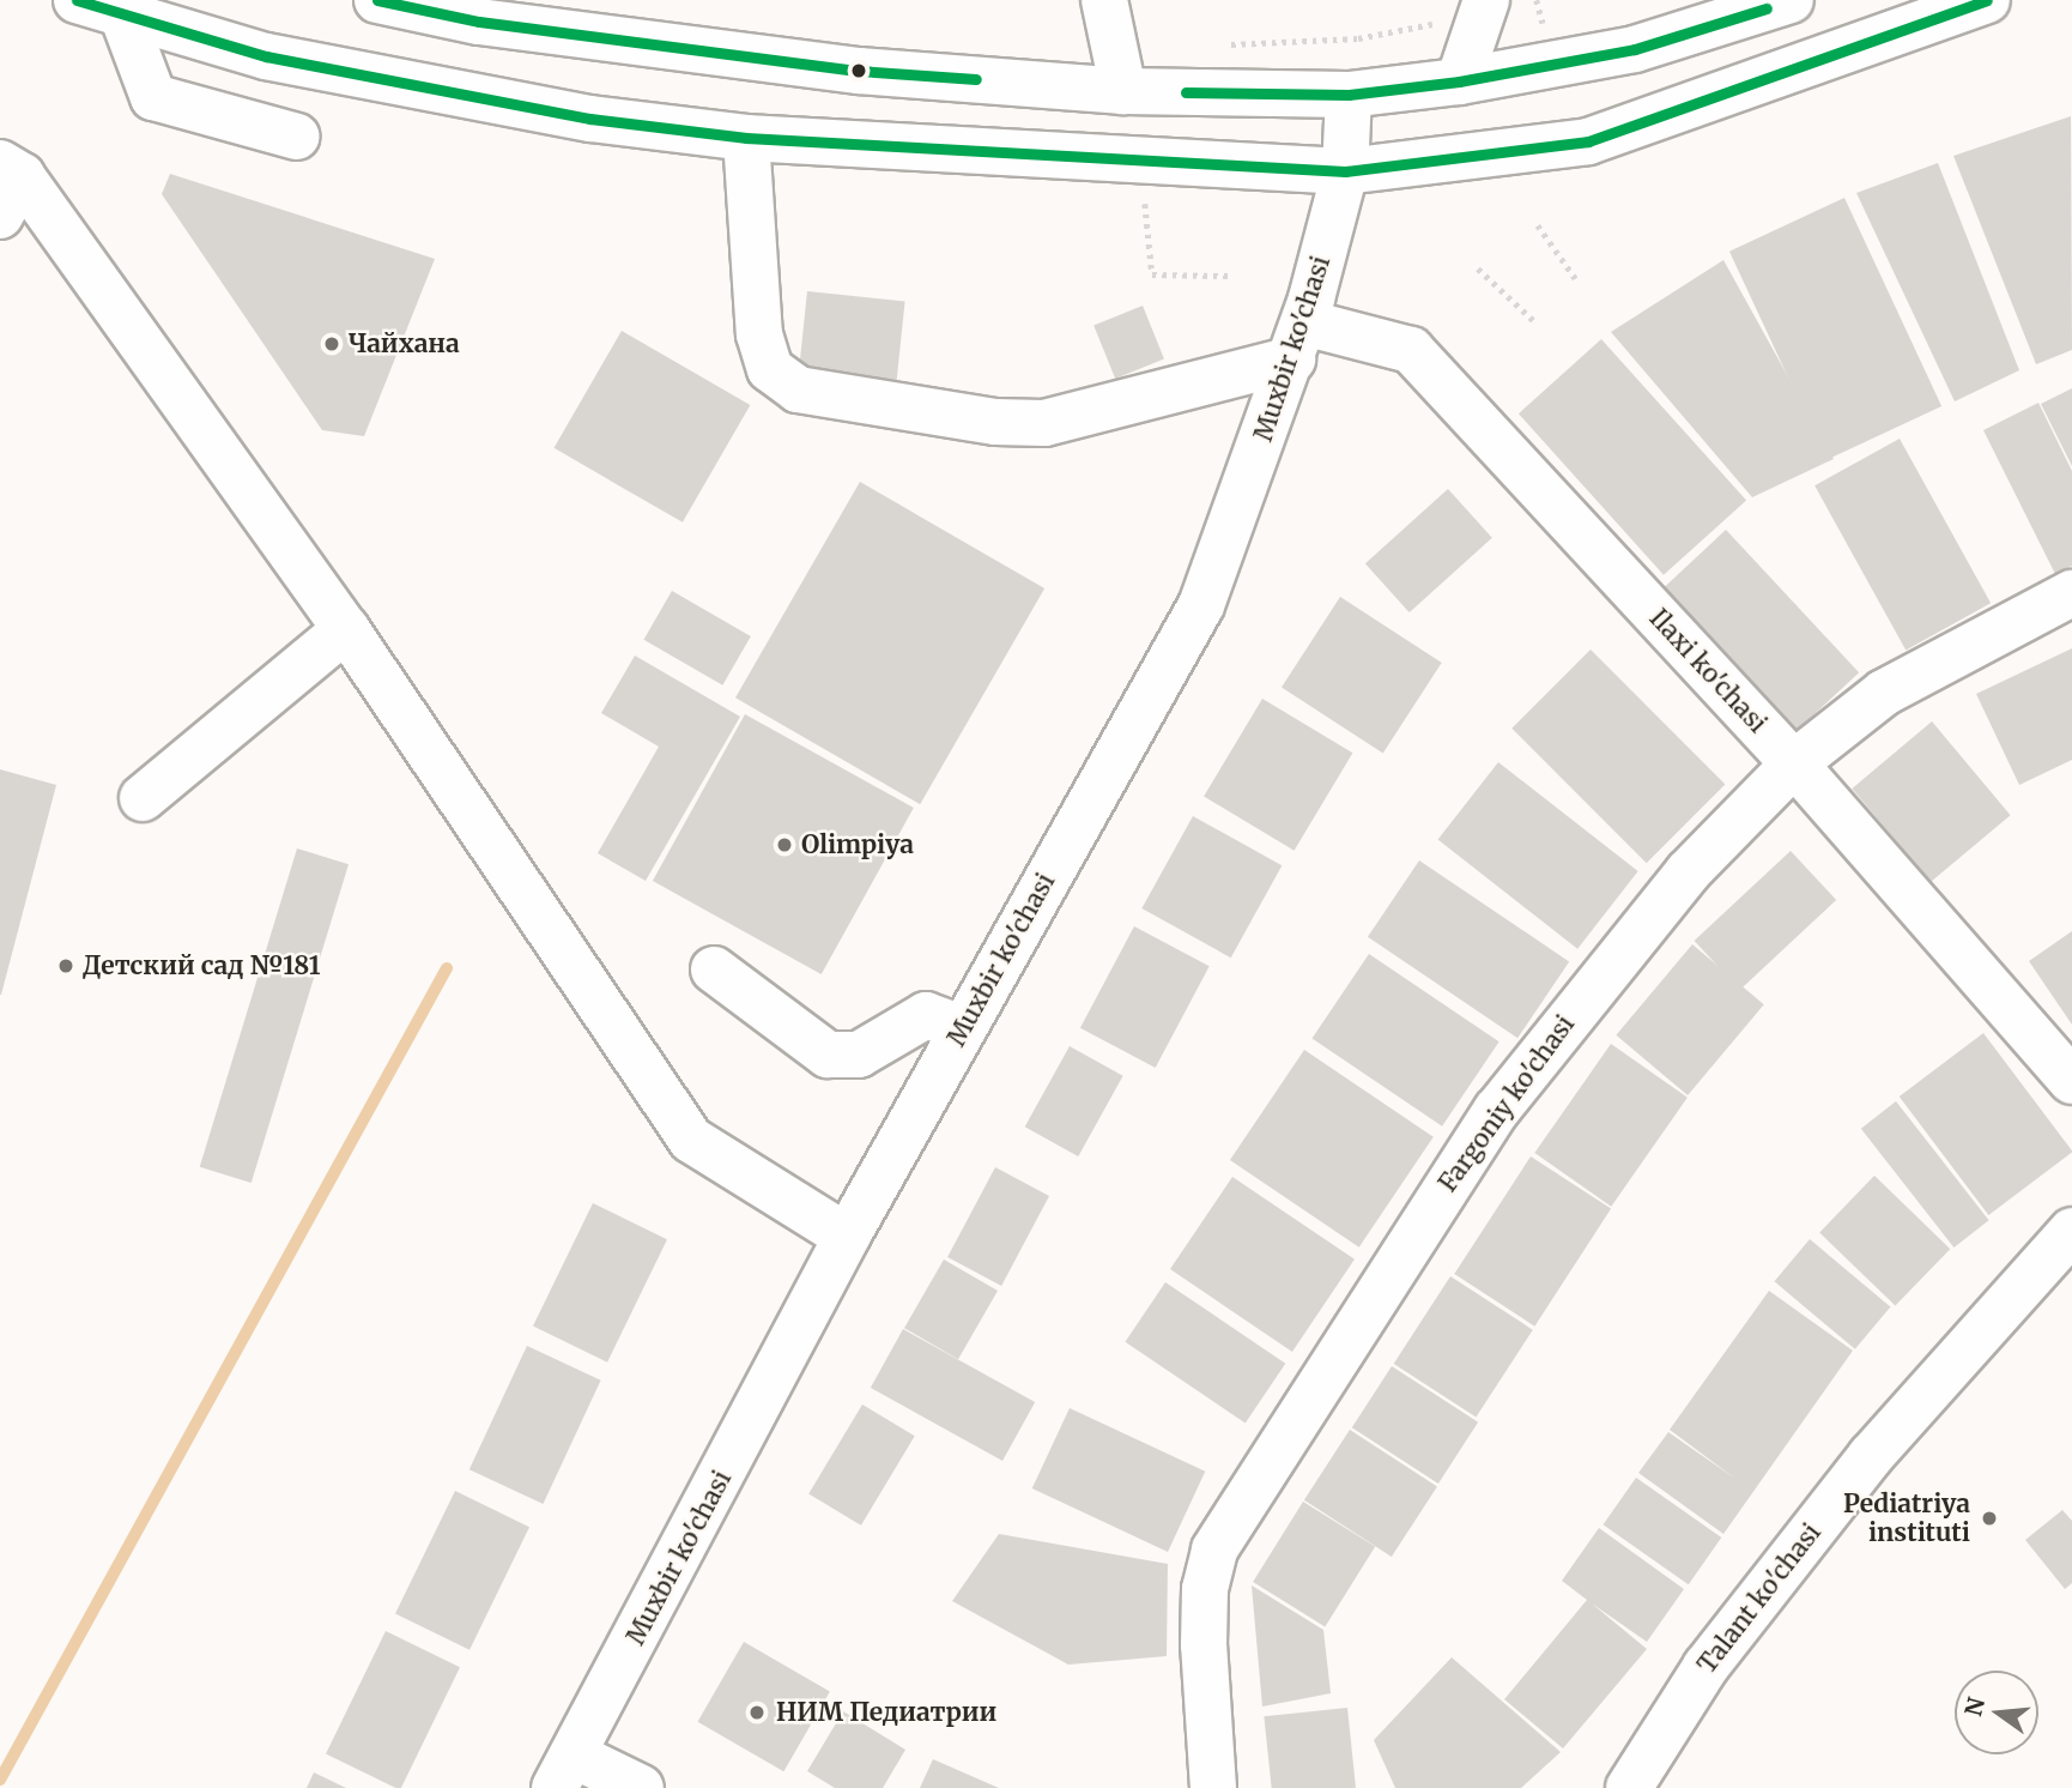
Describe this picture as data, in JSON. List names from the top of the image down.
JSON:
{
  "streets": {
    "street": [
      "Muxbir ko'chasi",
      "Ilaxi ko'chasi",
      "Fargoniy ko'chasi",
      "Talant ko'chasi"
    ]
  },
  "crossings": [
    ["Muxbir ko'chasi", "Ilaxi ko'chasi"],
    ["Ilaxi ko'chasi", "Fargoniy ko'chasi"]
  ],
  "places": [
    "Чайхана",
    "Olimpiya",
    "Детский сад №181",
    "Pediatriya instituti",
    "НИМ Педиатрии"
  ],
  "north": "left"
}
